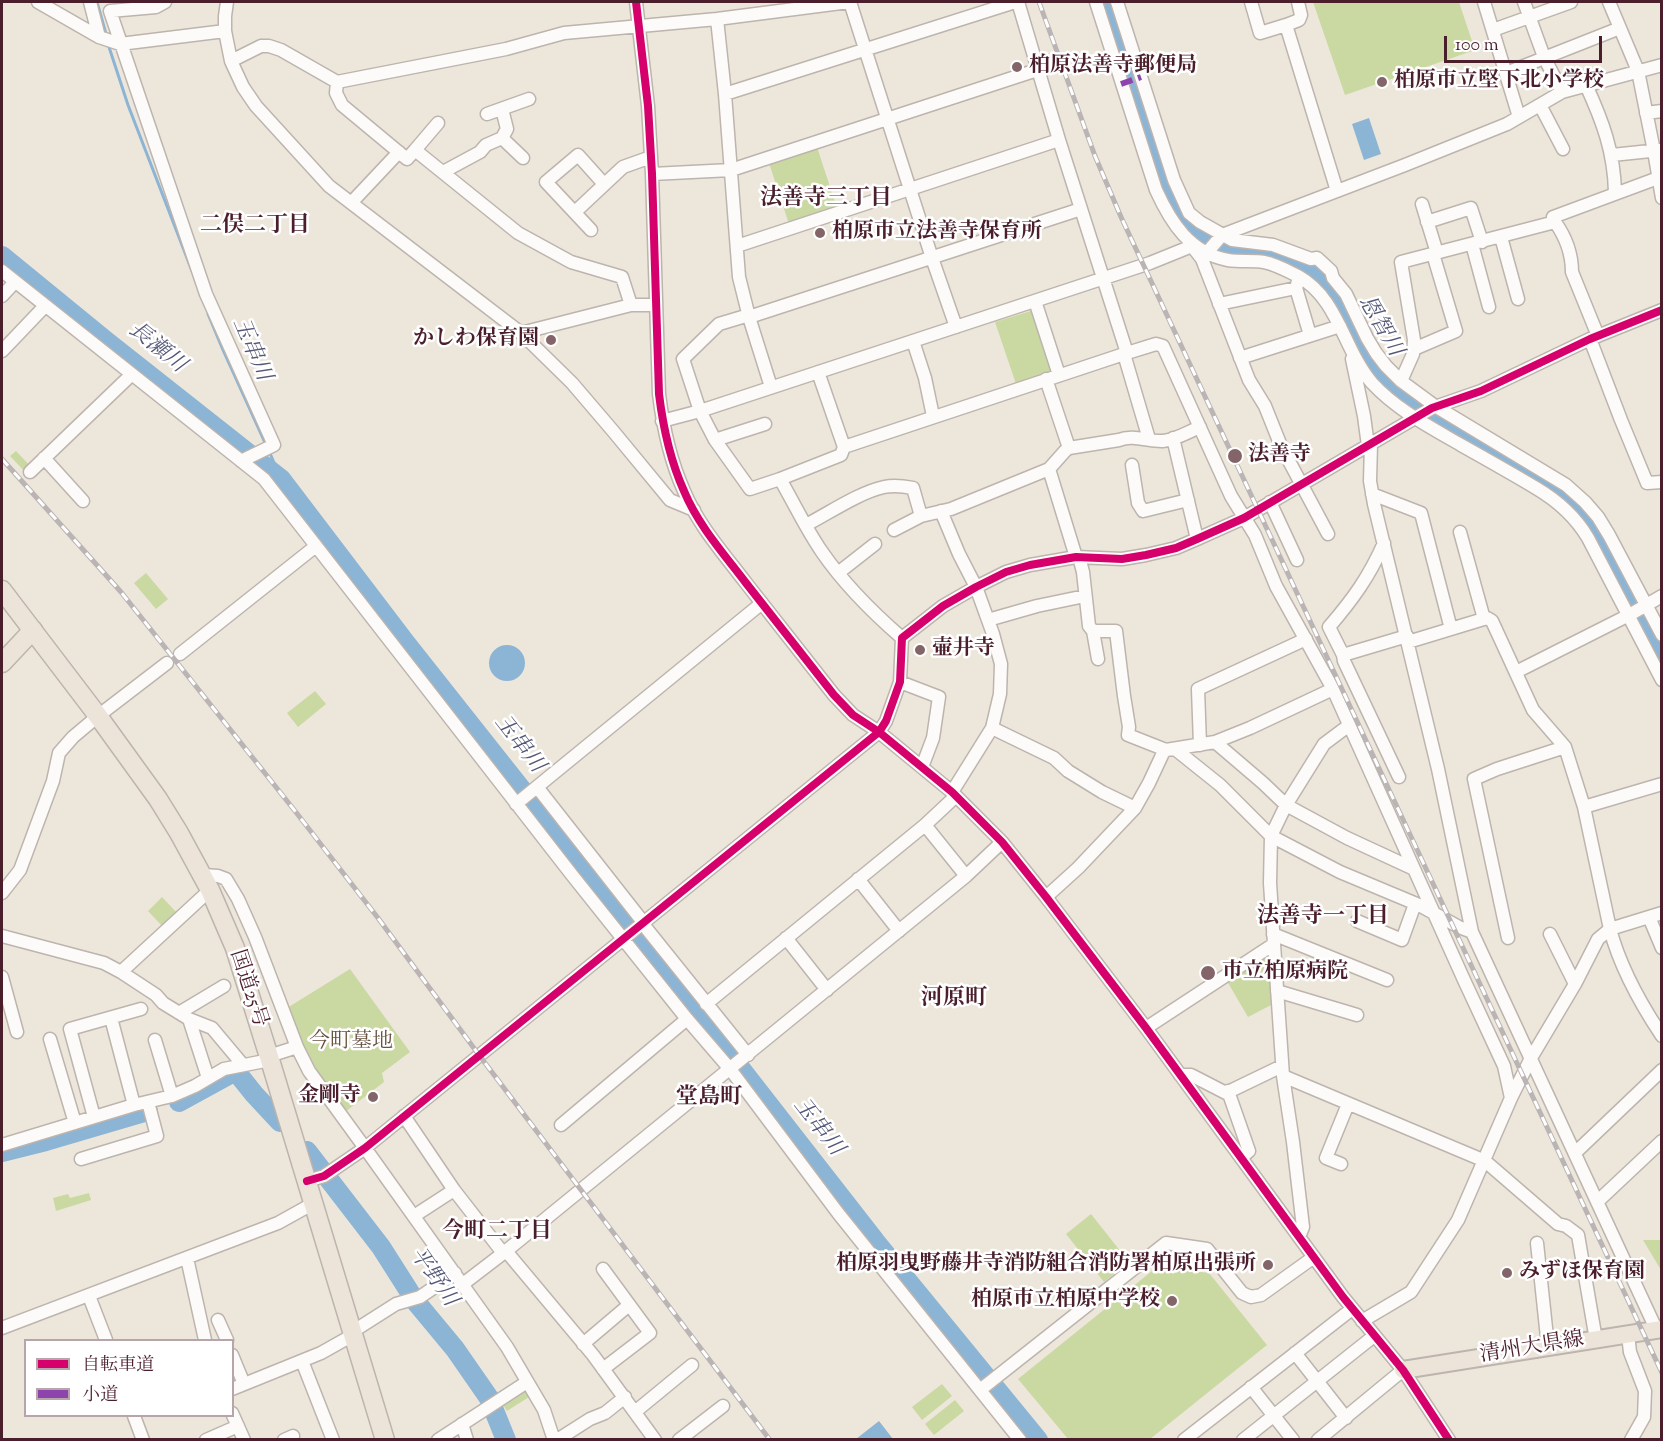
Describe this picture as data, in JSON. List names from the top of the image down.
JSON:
{
  "streets": {
    "highway": ["国道25号"],
    "main road": ["清州大県線"]
  },
  "districts": [
    "法善寺三丁目",
    "二俣二丁目",
    "法善寺一丁目",
    "河原町",
    "堂島町",
    "今町二丁目"
  ],
  "water": [
    "恩智川",
    "長瀬川",
    "玉串川",
    "平野川"
  ],
  "parks": ["今町墓地"],
  "places": [
    "柏原法善寺郵便局",
    "柏原市立堅下北小学校",
    "柏原市立法善寺保育所",
    "かしわ保育園",
    "法善寺",
    "壷井寺",
    "市立柏原病院",
    "金剛寺",
    "柏原羽曳野藤井寺消防組合消防署柏原出張所",
    "みずほ保育園",
    "柏原市立柏原中学校"
  ],
  "legend": ["自転車道", "小道"],
  "scale_bar": "100 m"
}
